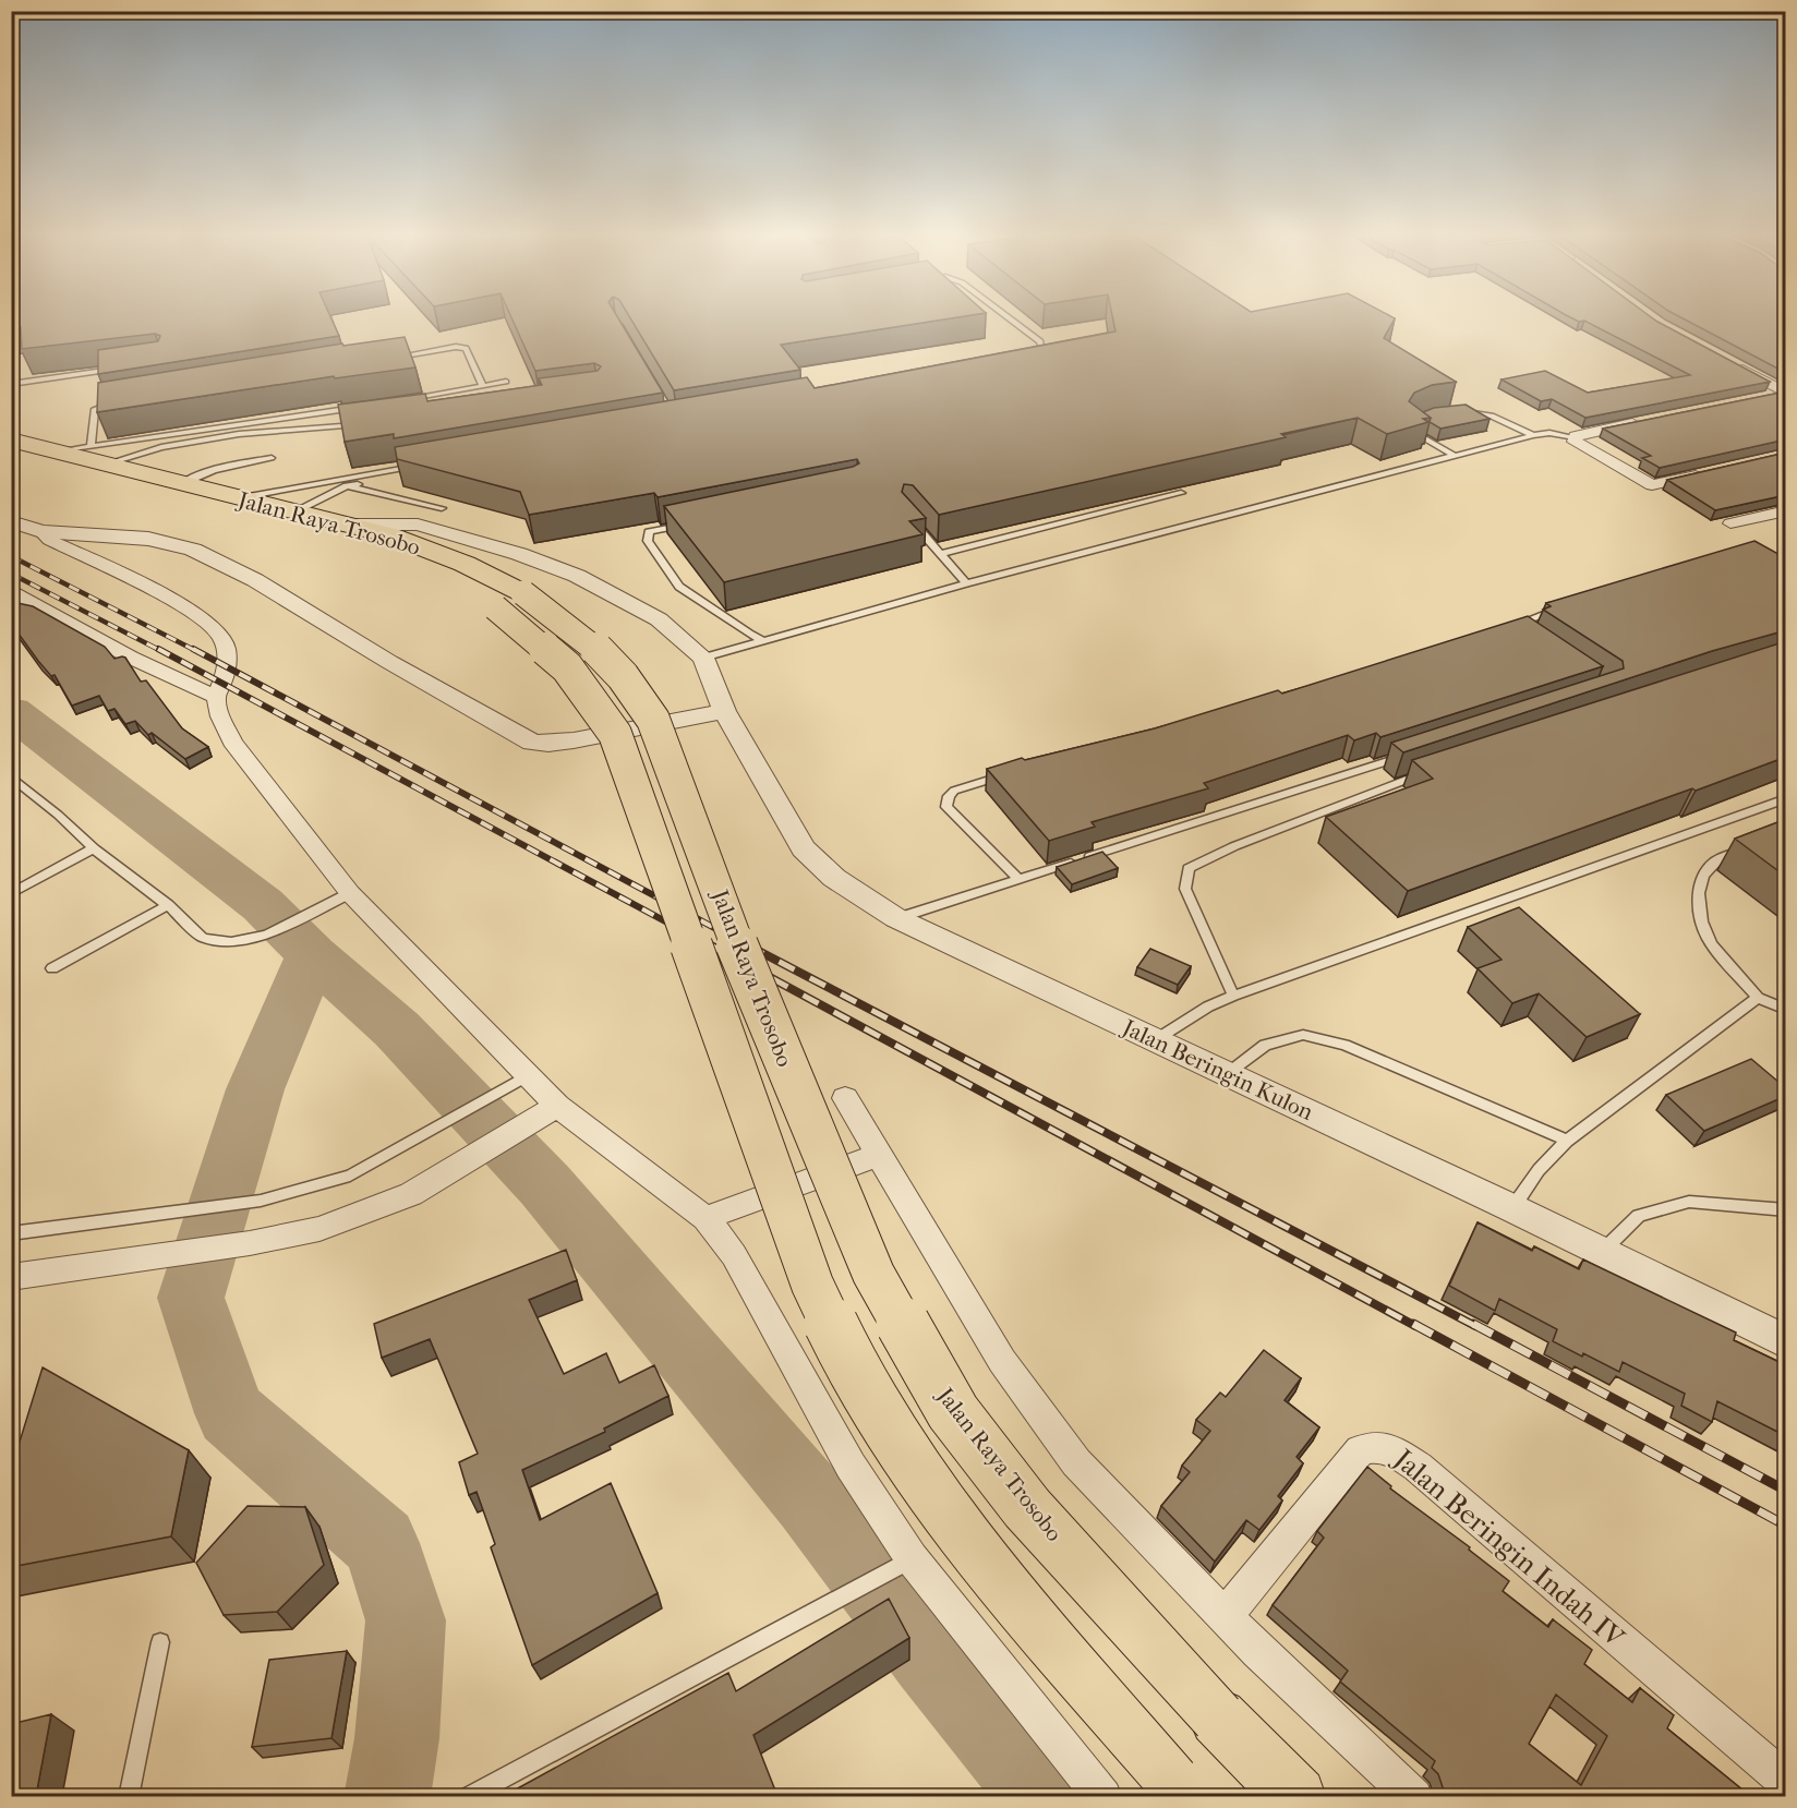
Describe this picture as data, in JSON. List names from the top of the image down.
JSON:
{
  "streets": {
    "highway": ["Jalan Raya Trosobo"],
    "street": ["Jalan Beringin Kulon", "Jalan Beringin Indah IV"]
  }
}
